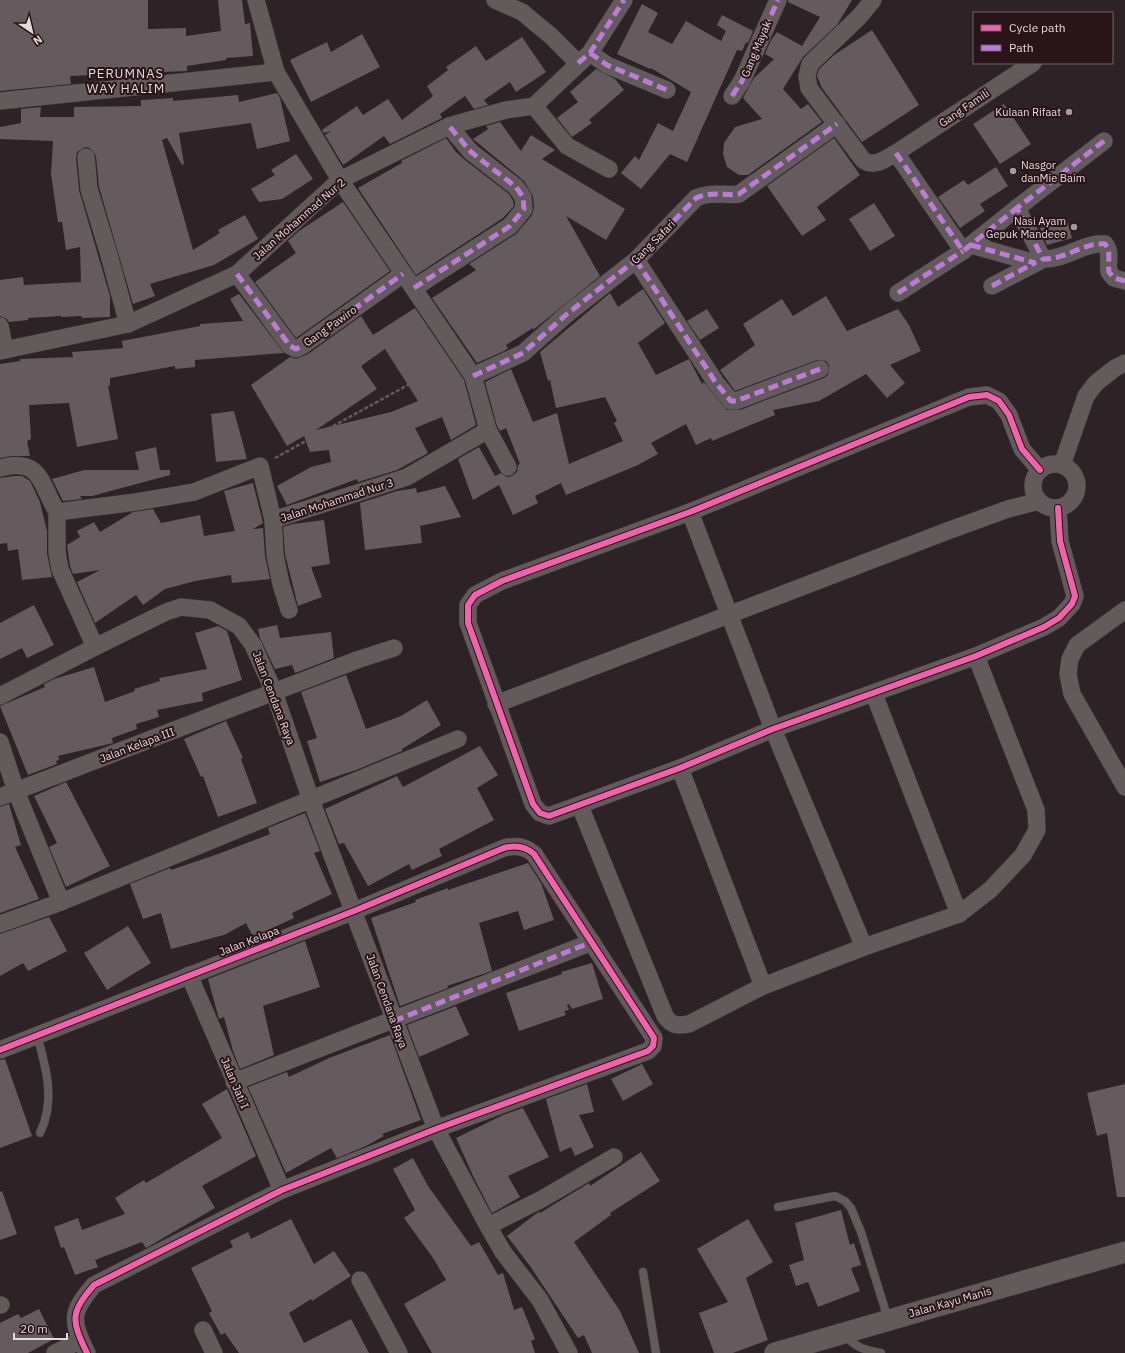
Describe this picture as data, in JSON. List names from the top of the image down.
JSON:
{
  "streets": {
    "street": [
      "Gang Mayak",
      "Gang Famili",
      "Jalan Mohammad Nur 2",
      "Gang Safari",
      "Gang Pawiro",
      "Jalan Mohammad Nur 3",
      "Jalan Cendana Raya",
      "Jalan Kelapa III",
      "Jalan Kelapa",
      "Jalan Jati I",
      "Jalan Kayu Manis"
    ]
  },
  "crossings": [
    ["Gang Famili", "Gang Safari"],
    ["Jalan Mohammad Nur 2", "Gang Pawiro"],
    ["Jalan Cendana Raya", "Jalan Kelapa III"],
    ["Jalan Cendana Raya", "Jalan Kelapa"],
    ["Jalan Kelapa", "Jalan Jati I"]
  ],
  "districts": ["PERUMNAS WAY HALIM"],
  "places": ["Kulaan Rifaat", "Nasgor danMie Baim", "Nasi Ayam Gepuk Mandeee"],
  "legend": ["Cycle path", "Path"],
  "scale_bar": "20 m",
  "north": "bottom right"
}
